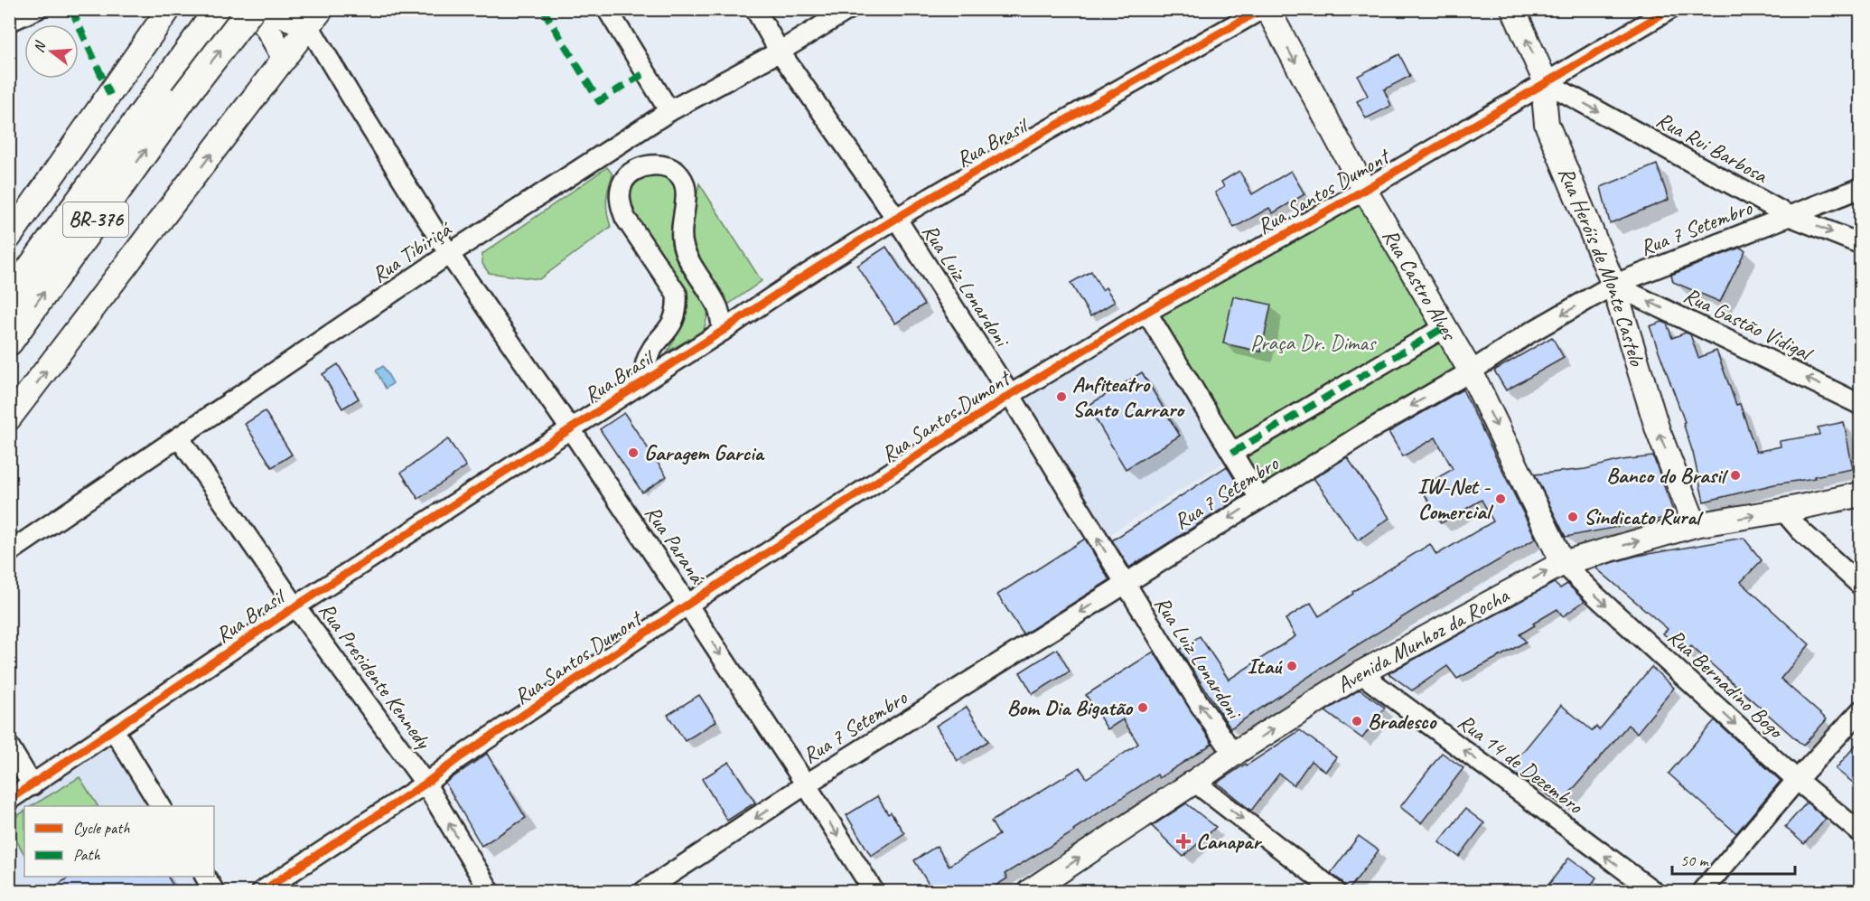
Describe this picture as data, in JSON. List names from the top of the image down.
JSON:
{
  "streets": {
    "highway": ["BR-376"],
    "main road": ["Rua Heróis de Monte Castelo", "Rua Castro Alves", "Avenida Munhoz da Rocha"],
    "street": [
      "Rua Brasil",
      "Rua Rui Barbosa",
      "Rua Santos Dumont",
      "Rua 7 Setembro",
      "Rua Tibiriçá",
      "Rua Luiz Lonardoni",
      "Rua Gastão Vidigal",
      "Rua Paraná",
      "Rua Presidente Kennedy",
      "Rua Bernadino Bogo",
      "Rua 14 de Dezembro"
    ]
  },
  "crossings": [
    ["Rua Brasil", "Rua Luiz Lonardoni"],
    ["Rua Brasil", "Rua Paraná"],
    ["Rua Brasil", "Rua Presidente Kennedy"],
    ["Rua Rui Barbosa", "Rua Santos Dumont"],
    ["Rua Rui Barbosa", "Rua 7 Setembro"],
    ["Rua Rui Barbosa", "Rua Heróis de Monte Castelo"],
    ["Rua Santos Dumont", "Rua Heróis de Monte Castelo"],
    ["Rua Santos Dumont", "Rua Castro Alves"],
    ["Rua Santos Dumont", "Rua Luiz Lonardoni"],
    ["Rua Santos Dumont", "Rua Paraná"],
    ["Rua Santos Dumont", "Rua Presidente Kennedy"],
    ["Rua 7 Setembro", "Rua Heróis de Monte Castelo"],
    ["Rua 7 Setembro", "Rua Castro Alves"],
    ["Rua 7 Setembro", "Rua Luiz Lonardoni"],
    ["Rua 7 Setembro", "Rua Gastão Vidigal"],
    ["Rua 7 Setembro", "Rua Paraná"],
    ["Rua Tibiriçá", "Rua Luiz Lonardoni"],
    ["Rua Tibiriçá", "Rua Paraná"],
    ["Rua Tibiriçá", "Rua Presidente Kennedy"],
    ["Rua Heróis de Monte Castelo", "Rua Gastão Vidigal"],
    ["Rua Heróis de Monte Castelo", "Avenida Munhoz da Rocha"],
    ["Rua Castro Alves", "Avenida Munhoz da Rocha"],
    ["Rua Castro Alves", "Rua Bernadino Bogo"],
    ["Rua Luiz Lonardoni", "Avenida Munhoz da Rocha"],
    ["Avenida Munhoz da Rocha", "Rua Bernadino Bogo"],
    ["Avenida Munhoz da Rocha", "Rua 14 de Dezembro"]
  ],
  "one_way": [
    "Rua Rui Barbosa",
    "Rua 7 Setembro",
    "Rua Heróis de Monte Castelo",
    "Rua Castro Alves",
    "Rua Gastão Vidigal",
    "Avenida Munhoz da Rocha",
    "Rua Bernadino Bogo",
    "Rua 14 de Dezembro"
  ],
  "parks": ["Praça Dr. Dimas"],
  "places": {
    "other": [
      "Anfiteatro Santo Carraro",
      "Garagem Garcia",
      "Banco do Brasil",
      "IW-Net - Comercial",
      "Sindicato Rural",
      "Itaú",
      "Bom Dia Bigatão",
      "Bradesco"
    ],
    "health": ["Canapar"]
  },
  "legend": ["Cycle path", "Path"],
  "scale_bar": "50 m",
  "north": "left"
}
